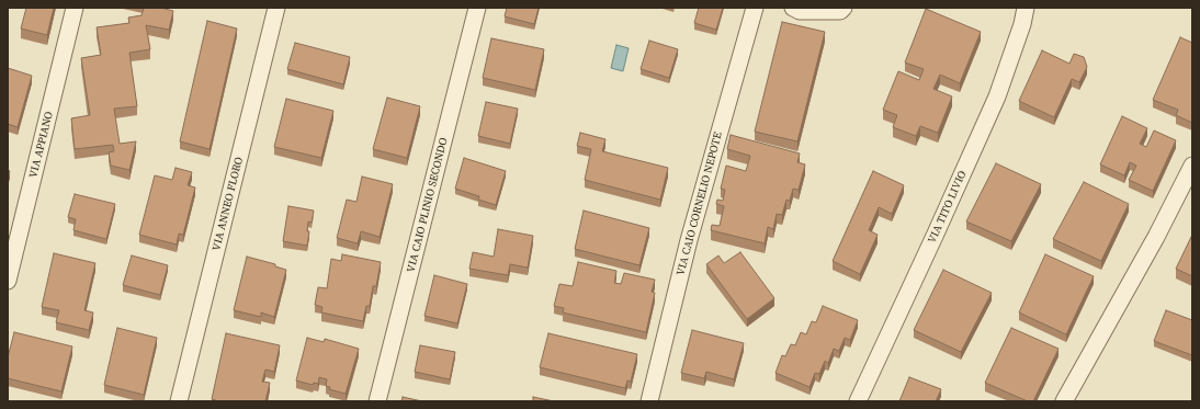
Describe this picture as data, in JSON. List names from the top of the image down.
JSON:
{
  "streets": {
    "street": [
      "VIA APPIANO",
      "VIA ANNEO FLORO",
      "VIA CAIO CORNELIO NEPOTE",
      "VIA CAIO PLINIO SECONDO",
      "VIA TITO LIVIO"
    ]
  }
}
